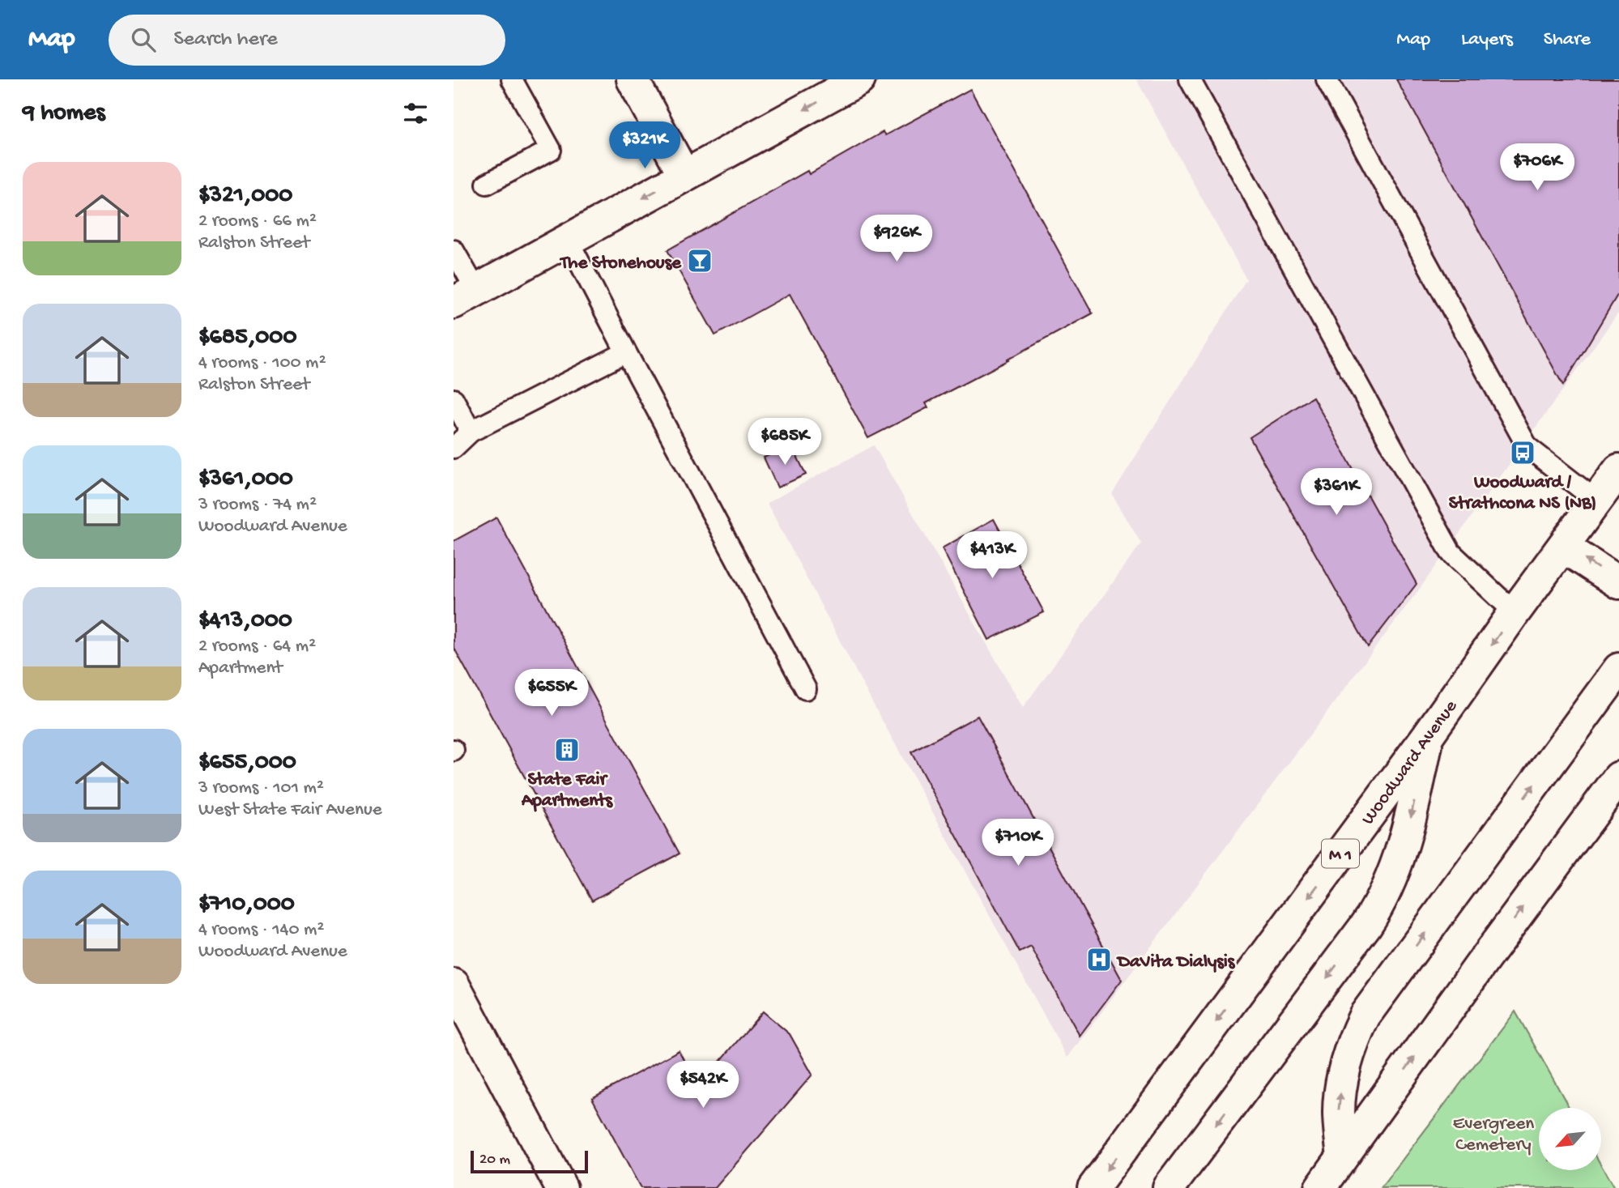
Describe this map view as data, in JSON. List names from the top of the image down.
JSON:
{
  "streets": {
    "main road": ["Woodward Avenue", "M 1"]
  },
  "parks": ["Evergreen Cemetery"],
  "places": {
    "bar": ["The Stonehouse"],
    "bus stop": ["Woodward / Strathcona NS (NB)"],
    "building": ["State Fair Apartments"],
    "hospital": ["DaVita Dialysis"]
  },
  "scale_bar": "20 m",
  "north": "bottom left",
  "page": {
    "header": "Map",
    "search": "Search here",
    "nav": ["Map", "Layers", "Share"],
    "heading": "9 homes",
    "price": [
      "$321K",
      "$706K",
      "$926K",
      "$685K",
      "$361K",
      "$413K",
      "$655K",
      "$710K",
      "$542K"
    ],
    "list": [
      {
        "name": "$321,000",
        "note": "2 rooms · 66 m² · Ralston Street"
      },
      {
        "name": "$685,000",
        "note": "4 rooms · 100 m² · Ralston Street"
      },
      {
        "name": "$361,000",
        "note": "3 rooms · 74 m² · Woodward Avenue"
      },
      {
        "name": "$413,000",
        "note": "2 rooms · 64 m² · Apartment"
      },
      {
        "name": "$655,000",
        "note": "3 rooms · 101 m² · West State Fair Avenue"
      },
      {
        "name": "$710,000",
        "note": "4 rooms · 140 m² · Woodward Avenue"
      }
    ],
    "scale": "20 m"
  }
}
